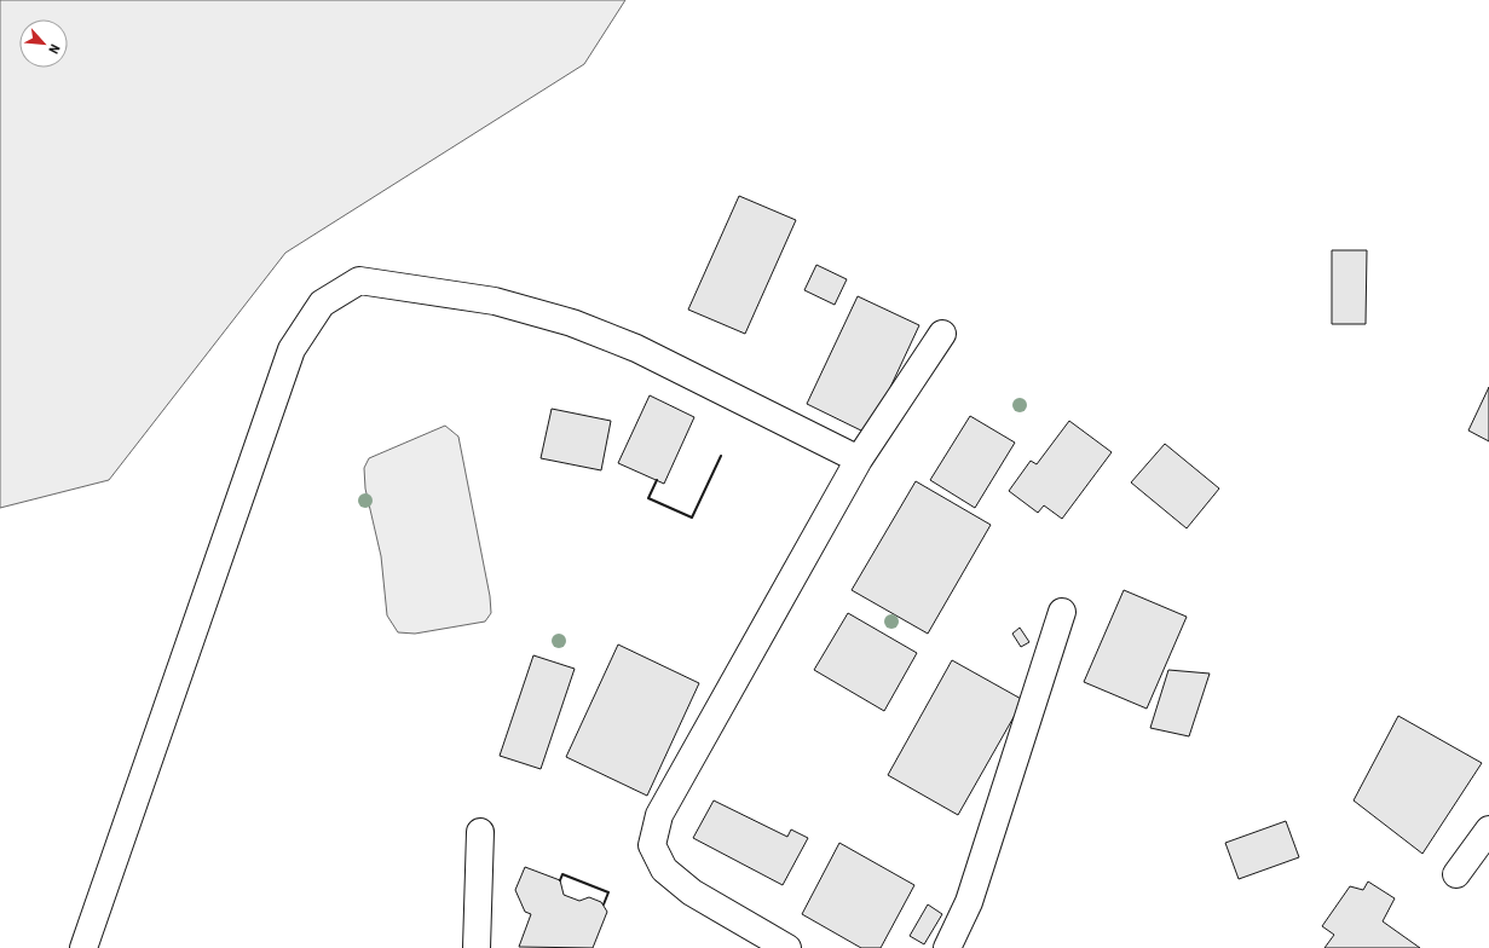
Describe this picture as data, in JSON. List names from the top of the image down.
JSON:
{
  "north": "bottom right"
}
